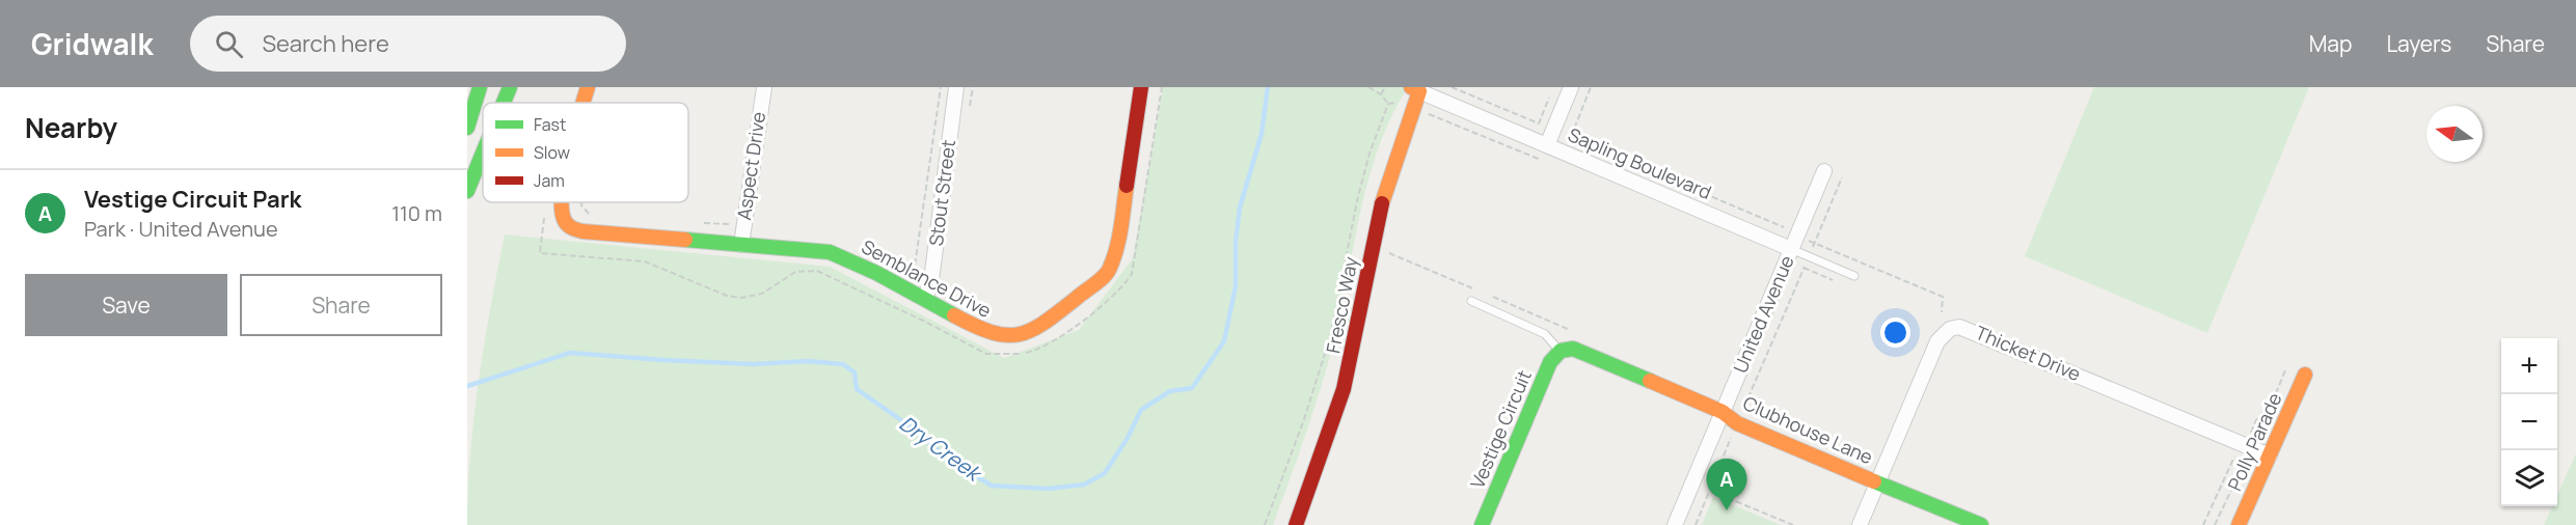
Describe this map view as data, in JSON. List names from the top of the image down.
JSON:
{
  "streets": {
    "street": [
      "Sapling Boulevard",
      "Aspect Drive",
      "Stout Street",
      "Semblance Drive",
      "Fresco Way",
      "United Avenue",
      "Thicket Drive",
      "Vestige Circuit",
      "Clubhouse Lane",
      "Polly Parade"
    ]
  },
  "crossings": [
    ["Sapling Boulevard", "Fresco Way"],
    ["Sapling Boulevard", "United Avenue"],
    ["Aspect Drive", "Semblance Drive"],
    ["Stout Street", "Semblance Drive"],
    ["United Avenue", "Clubhouse Lane"],
    ["Thicket Drive", "Clubhouse Lane"],
    ["Thicket Drive", "Polly Parade"]
  ],
  "water": ["Dry Creek"],
  "legend": ["Fast", "Slow", "Jam"],
  "north": "left",
  "page": {
    "header": "Gridwalk",
    "search": "Search here",
    "nav": ["Map", "Layers", "Share"],
    "heading": "Nearby",
    "list": [
      {
        "mark": "A",
        "name": "Vestige Circuit Park",
        "note": "Park · United Avenue",
        "value": "110 m"
      }
    ],
    "buttons": ["Save", "Share"],
    "map_buttons": ["+", "−"],
    "pins": "A"
  }
}
